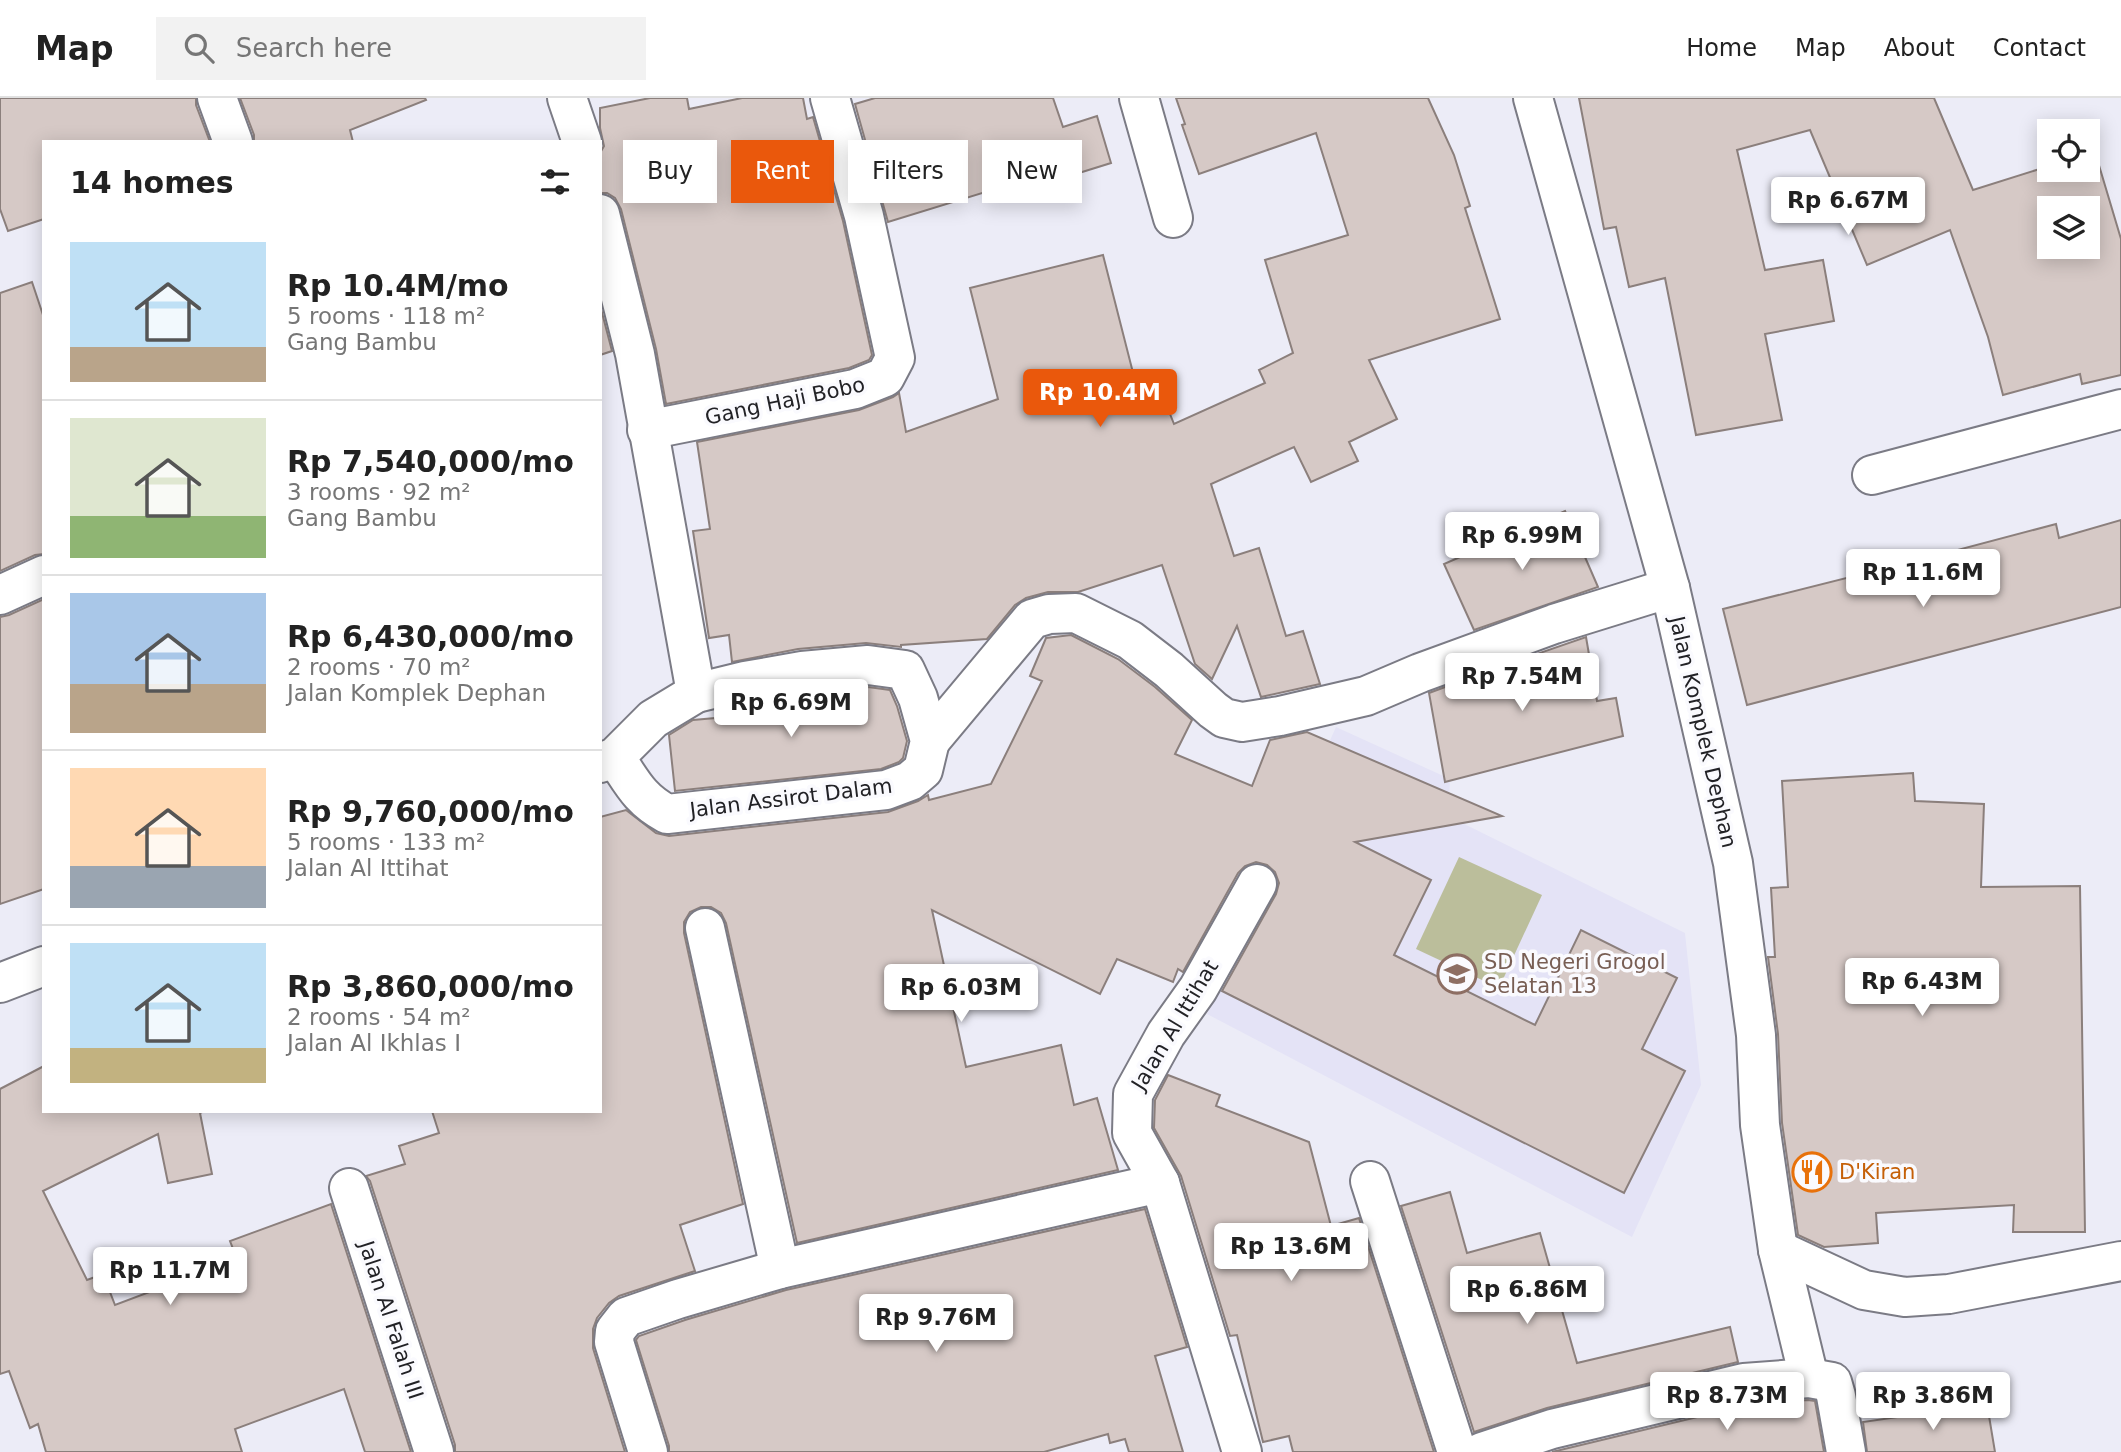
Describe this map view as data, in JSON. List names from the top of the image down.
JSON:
{
  "streets": {
    "street": [
      "Gang Haji Bobo",
      "Jalan Komplek Dephan",
      "Jalan Assirot Dalam",
      "Jalan Al Ittihat",
      "Jalan Al Falah III"
    ]
  },
  "places": {
    "school or university": ["SD Negeri Grogol Selatan 13"],
    "restaurant": ["D'Kiran"]
  },
  "page": {
    "header": "Map",
    "search": "Search here",
    "nav": [
      "Home",
      "Map",
      "About",
      "Contact"
    ],
    "chip": [
      "Buy",
      "Rent",
      "Filters",
      "New"
    ],
    "heading": "14 homes",
    "price": [
      "Rp 6.67M",
      "Rp 10.4M",
      "Rp 6.99M",
      "Rp 11.6M",
      "Rp 7.54M",
      "Rp 6.69M",
      "Rp 6.43M",
      "Rp 6.03M",
      "Rp 13.6M",
      "Rp 11.7M",
      "Rp 6.86M",
      "Rp 9.76M",
      "Rp 8.73M",
      "Rp 3.86M"
    ],
    "list": [
      {
        "name": "Rp 10.4M/mo",
        "note": "5 rooms · 118 m² · Gang Bambu"
      },
      {
        "name": "Rp 7,540,000/mo",
        "note": "3 rooms · 92 m² · Gang Bambu"
      },
      {
        "name": "Rp 6,430,000/mo",
        "note": "2 rooms · 70 m² · Jalan Komplek Dephan"
      },
      {
        "name": "Rp 9,760,000/mo",
        "note": "5 rooms · 133 m² · Jalan Al Ittihat"
      },
      {
        "name": "Rp 3,860,000/mo",
        "note": "2 rooms · 54 m² · Jalan Al Ikhlas I"
      }
    ]
  }
}
